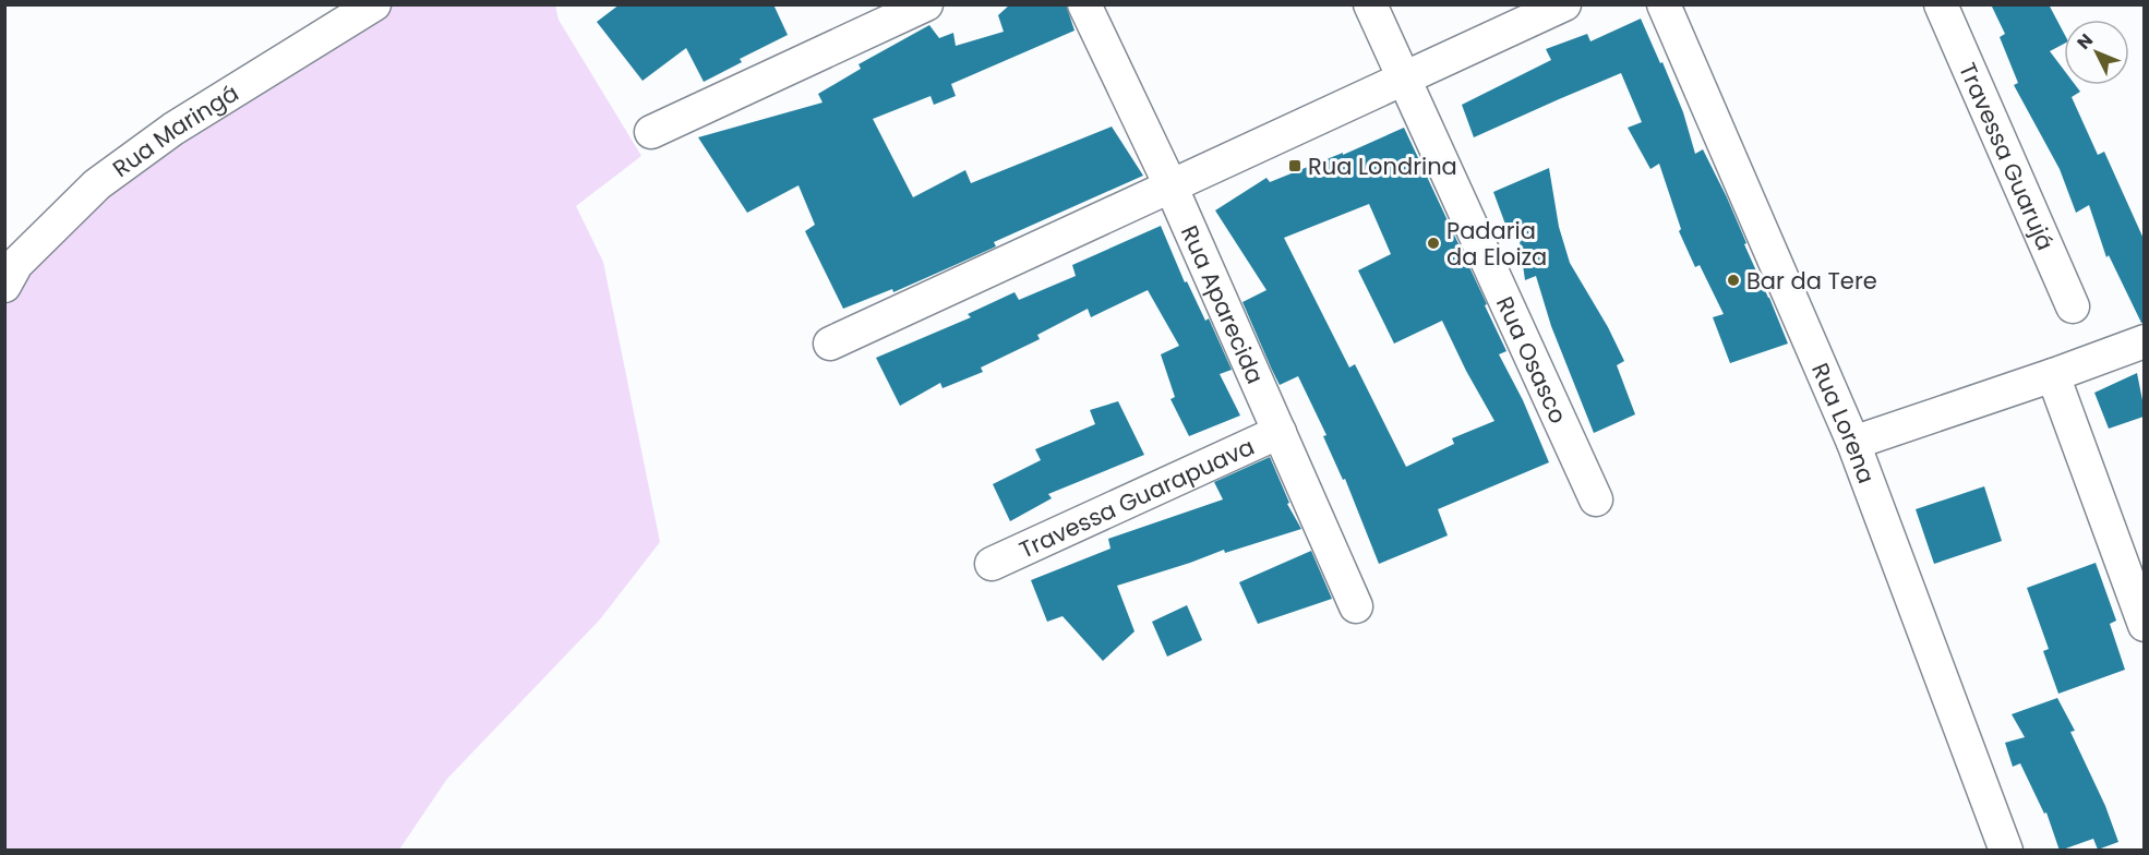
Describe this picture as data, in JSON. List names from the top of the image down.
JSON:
{
  "streets": {
    "street": [
      "Rua Maringá",
      "Travessa Guarujá",
      "Rua Aparecida",
      "Rua Osasco",
      "Rua Lorena",
      "Travessa Guarapuava"
    ]
  },
  "crossings": [
    ["Rua Aparecida", "Travessa Guarapuava"]
  ],
  "places": {
    "transit": ["Rua Londrina"],
    "other": ["Padaria da Eloiza", "Bar da Tere"]
  },
  "north": "top left"
}
